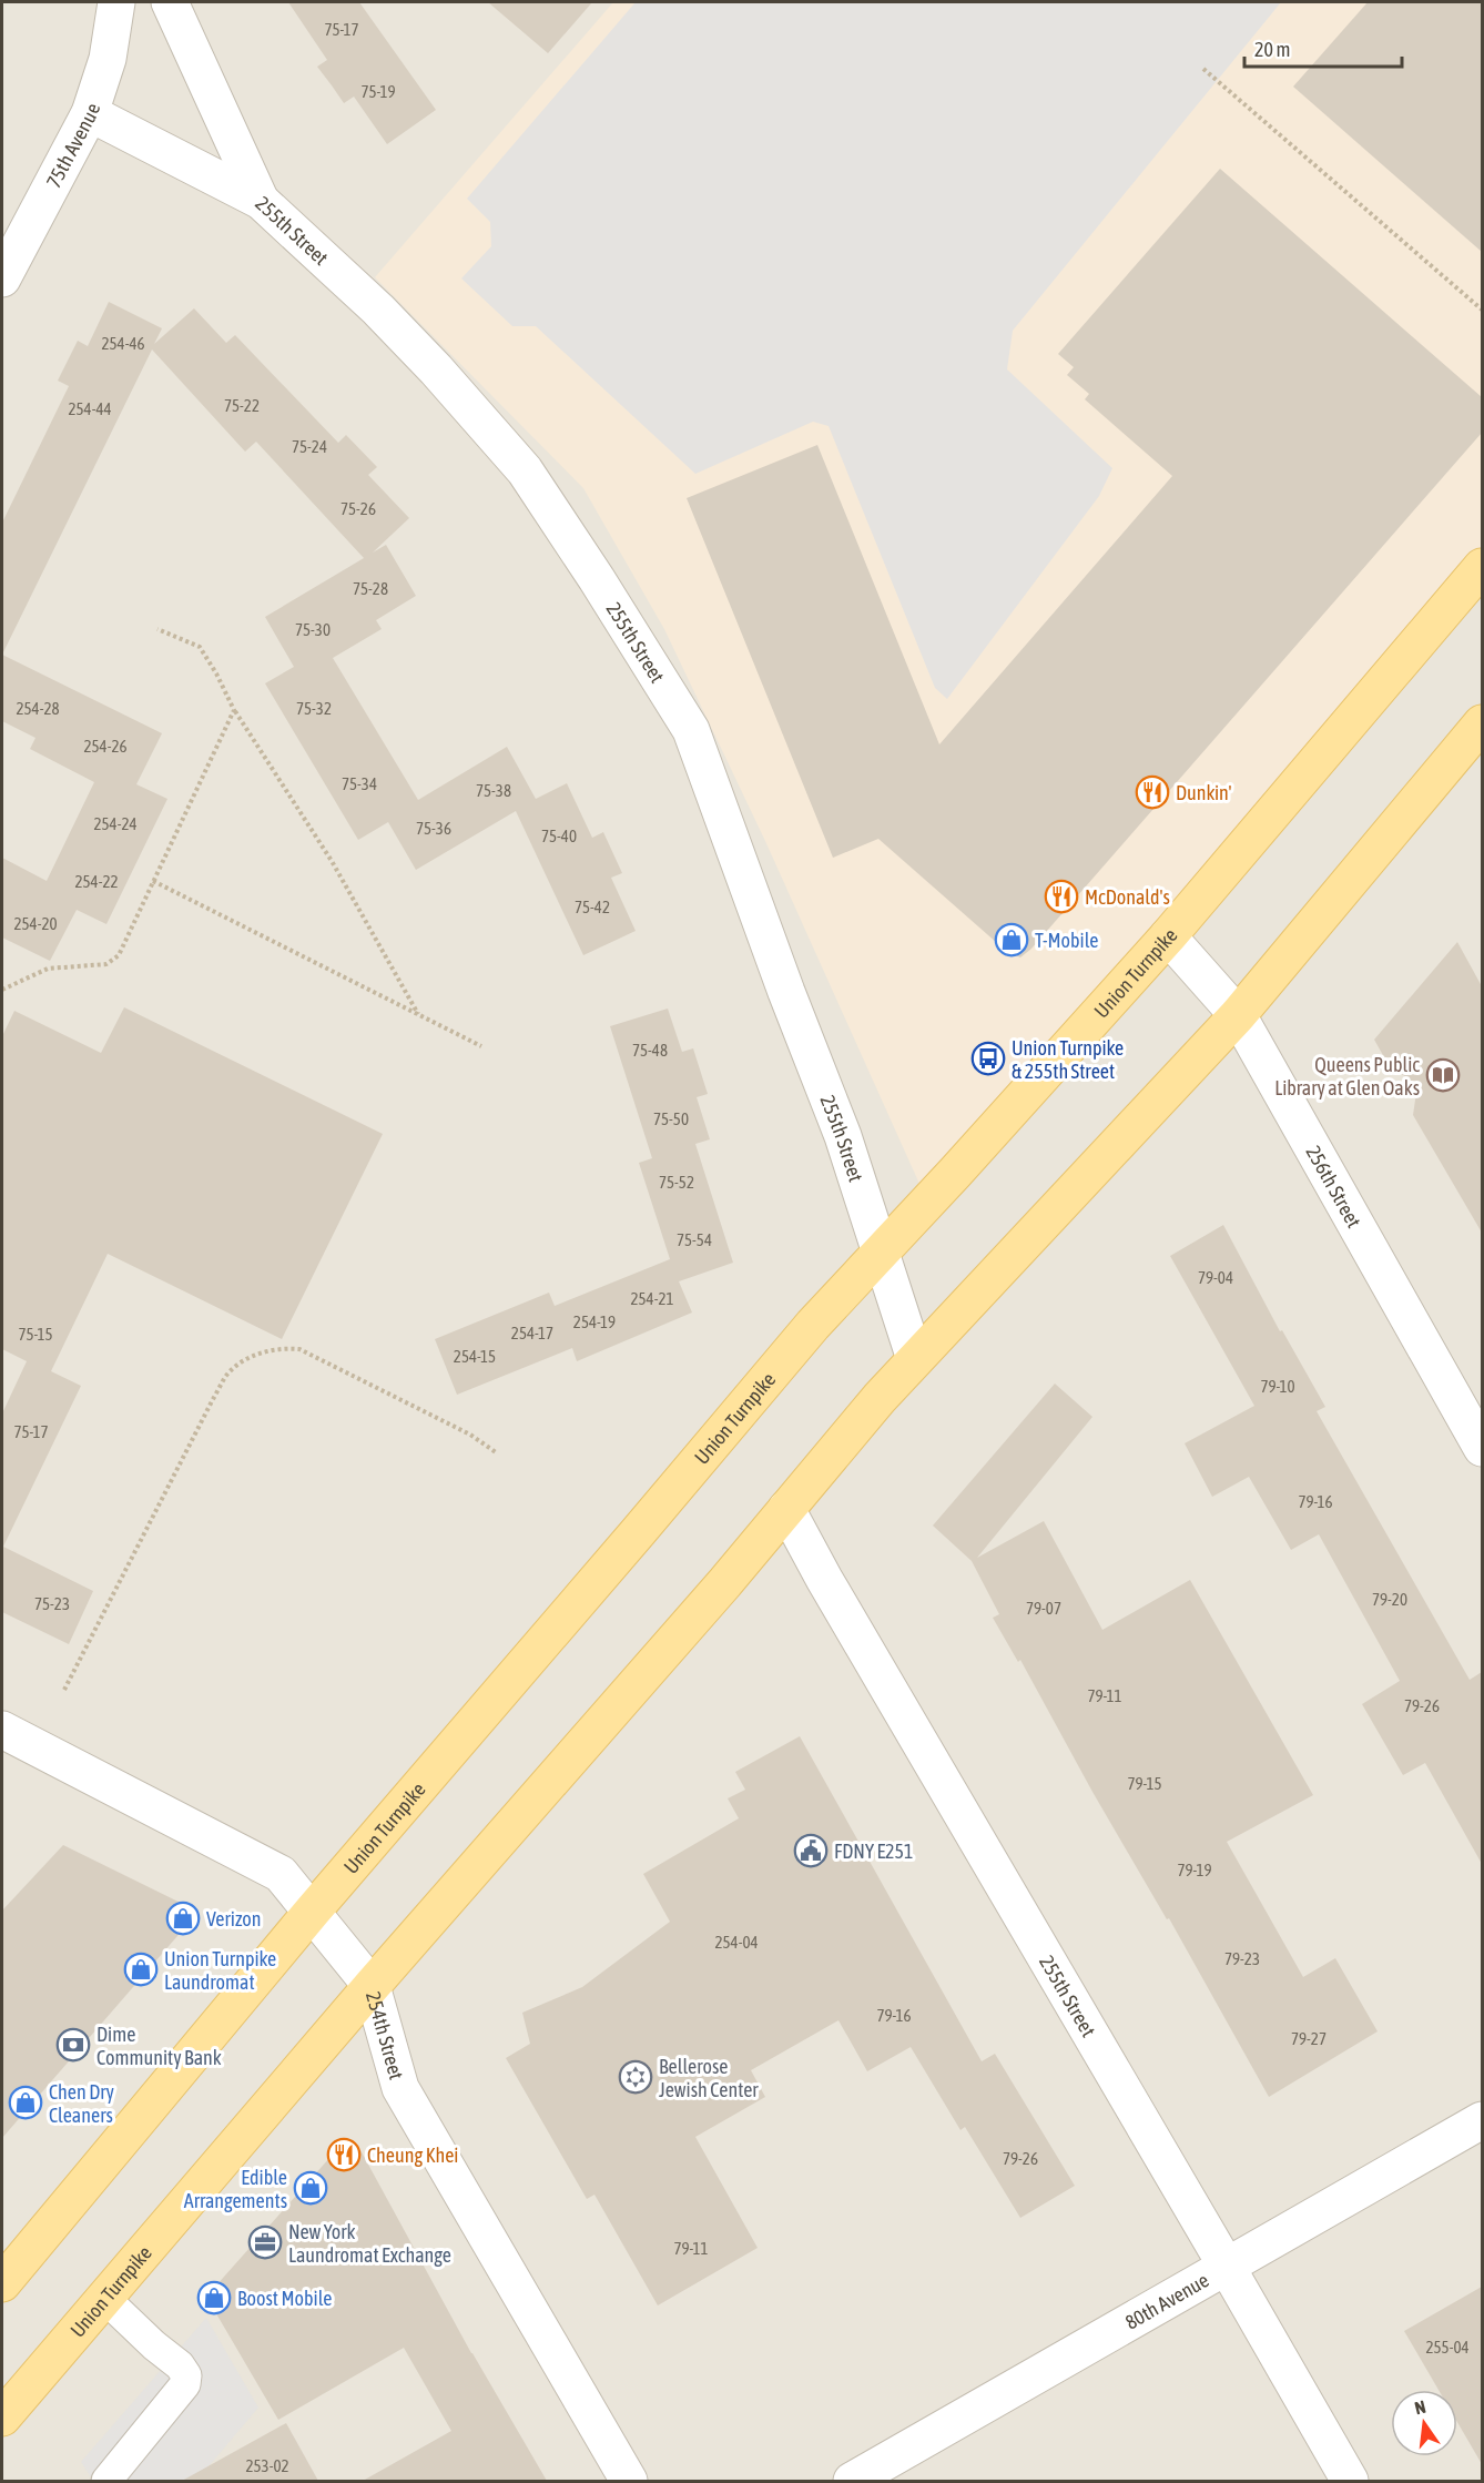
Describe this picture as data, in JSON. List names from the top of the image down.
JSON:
{
  "streets": {
    "main road": ["Union Turnpike"],
    "street": [
      "75th Avenue",
      "255th Street",
      "256th Street",
      "254th Street",
      "80th Avenue"
    ]
  },
  "crossings": [
    ["75th Avenue", "255th Street"],
    ["255th Street", "Union Turnpike"],
    ["255th Street", "80th Avenue"],
    ["Union Turnpike", "256th Street"],
    ["Union Turnpike", "254th Street"]
  ],
  "places": {
    "restaurant": ["Dunkin'", "McDonald's", "Cheung Khei"],
    "shop": [
      "T-Mobile",
      "Verizon",
      "Union Turnpike Laundromat",
      "Chen Dry Cleaners",
      "Edible Arrangements",
      "Boost Mobile"
    ],
    "bus stop": ["Union Turnpike & 255th Street"],
    "library": ["Queens Public Library at Glen Oaks"],
    "public building": ["FDNY E251"],
    "bank": ["Dime Community Bank"],
    "synagogue": ["Bellerose Jewish Center"],
    "office": ["New York Laundromat Exchange"]
  },
  "house_numbers": [
    "75-17",
    "75-19",
    "254-46",
    "75-22",
    "254-44",
    "75-24",
    "75-26",
    "75-28",
    "75-30",
    "254-28",
    "75-32",
    "254-26",
    "75-34",
    "75-38",
    "254-24",
    "75-36",
    "75-40",
    "254-22",
    "75-42",
    "254-20",
    "75-48",
    "75-50",
    "75-52",
    "75-54",
    "79-04",
    "254-21",
    "254-19",
    "254-17",
    "75-15",
    "254-15",
    "79-10",
    "75-17",
    "79-16",
    "79-20",
    "75-23",
    "79-07",
    "79-11",
    "79-26",
    "79-15",
    "79-19",
    "254-04",
    "79-23",
    "79-16",
    "79-27",
    "79-26",
    "79-11",
    "255-04",
    "253-02"
  ],
  "scale_bar": "20 m",
  "north": "top"
}
